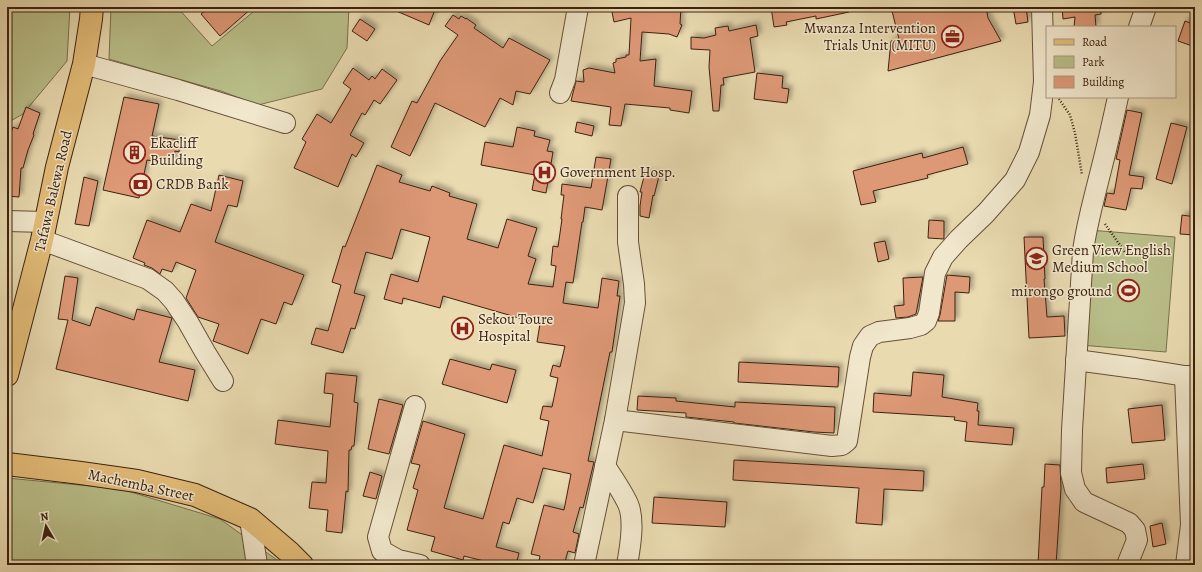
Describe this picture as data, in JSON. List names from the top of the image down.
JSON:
{
  "streets": {
    "main road": ["Tafawa Balewa Road", "Machemba Street"]
  },
  "places": {
    "office": ["Mwanza Intervention Trials Unit (MITU)"],
    "building": ["Ekacliff Building"],
    "hospital": ["Government Hosp.", "Sekou Toure Hospital"],
    "bank": ["CRDB Bank"],
    "school or university": ["Green View English Medium School"],
    "sports": ["mirongo ground"]
  },
  "legend": ["Road", "Park", "Building"],
  "north": "top"
}
